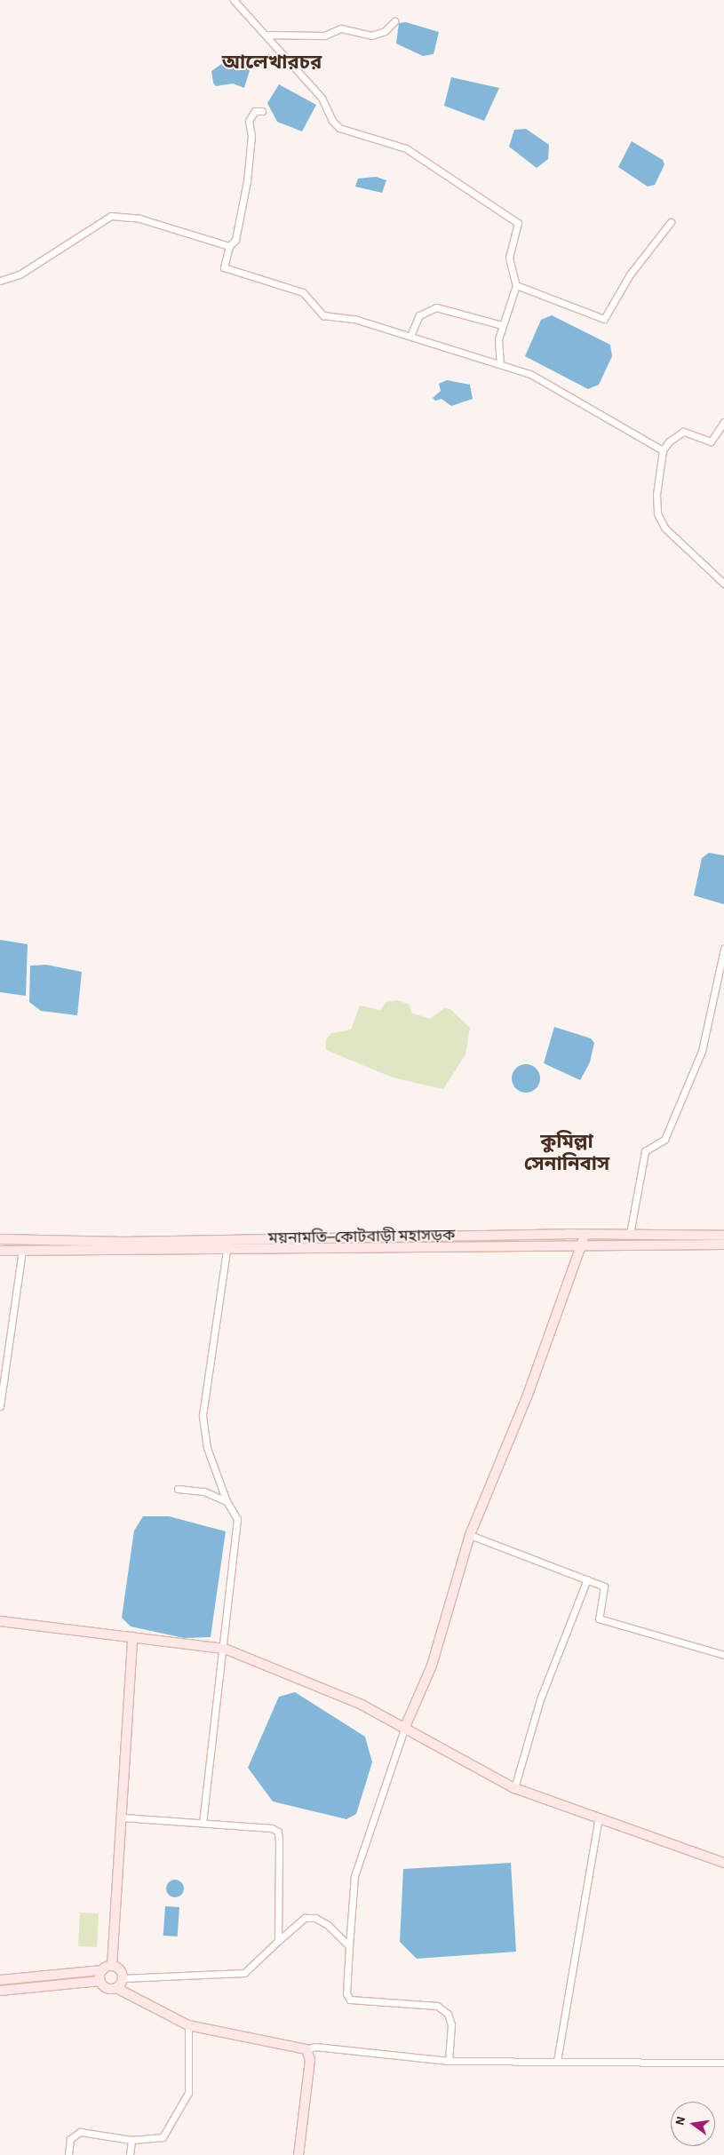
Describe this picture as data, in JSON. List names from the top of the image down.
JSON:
{
  "streets": {
    "main road": ["ময়নামতি–কোটবাড়ী মহাসড়ক"]
  },
  "districts": ["আলেখারচর", "কুমিল্লা সেনানিবাস"],
  "north": "left"
}
